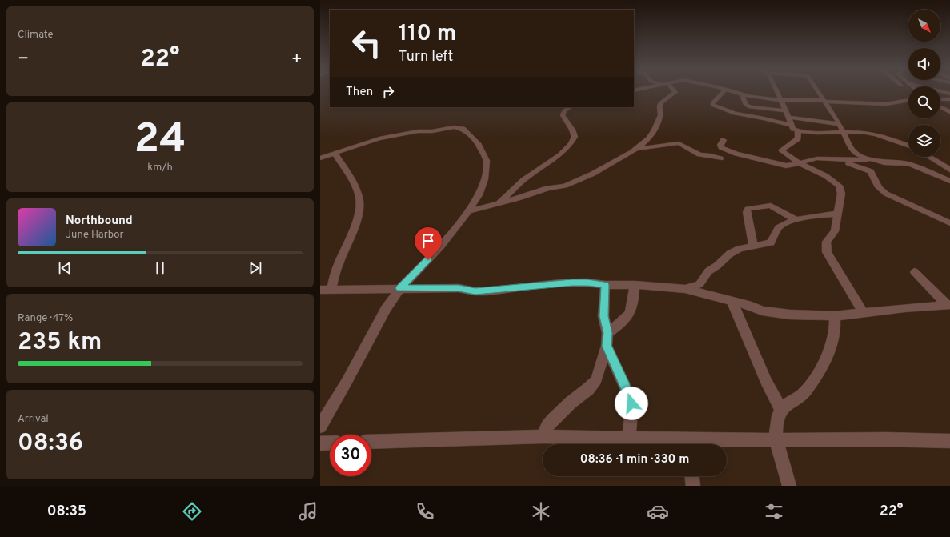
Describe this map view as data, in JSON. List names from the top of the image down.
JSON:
{
  "north": "bottom right",
  "page": {
    "tile": [
      "Climate",
      ["24", "km/h"],
      ["Range · 47%", "235 km"],
      ["Arrival", "08:36"]
    ],
    "turn": ["110 m", "Turn left"],
    "heat": ["−", "22°", "+"],
    "then": "Then",
    "song": ["Northbound", "June Harbor"],
    "limit": "30",
    "trip": "08:36 · 1 min · 330 m",
    "tabs": ["08:35", "22°"]
  }
}
